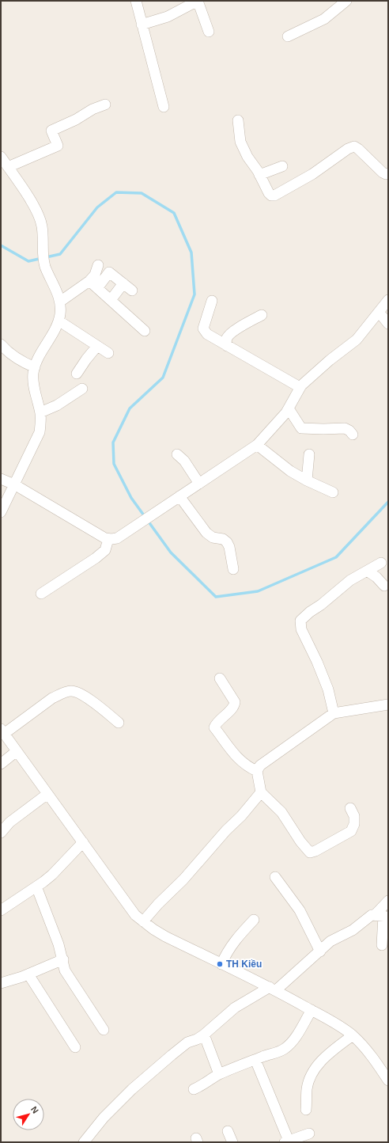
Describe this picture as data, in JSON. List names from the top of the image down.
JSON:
{
  "places": ["TH Kiều"],
  "north": "top right"
}
